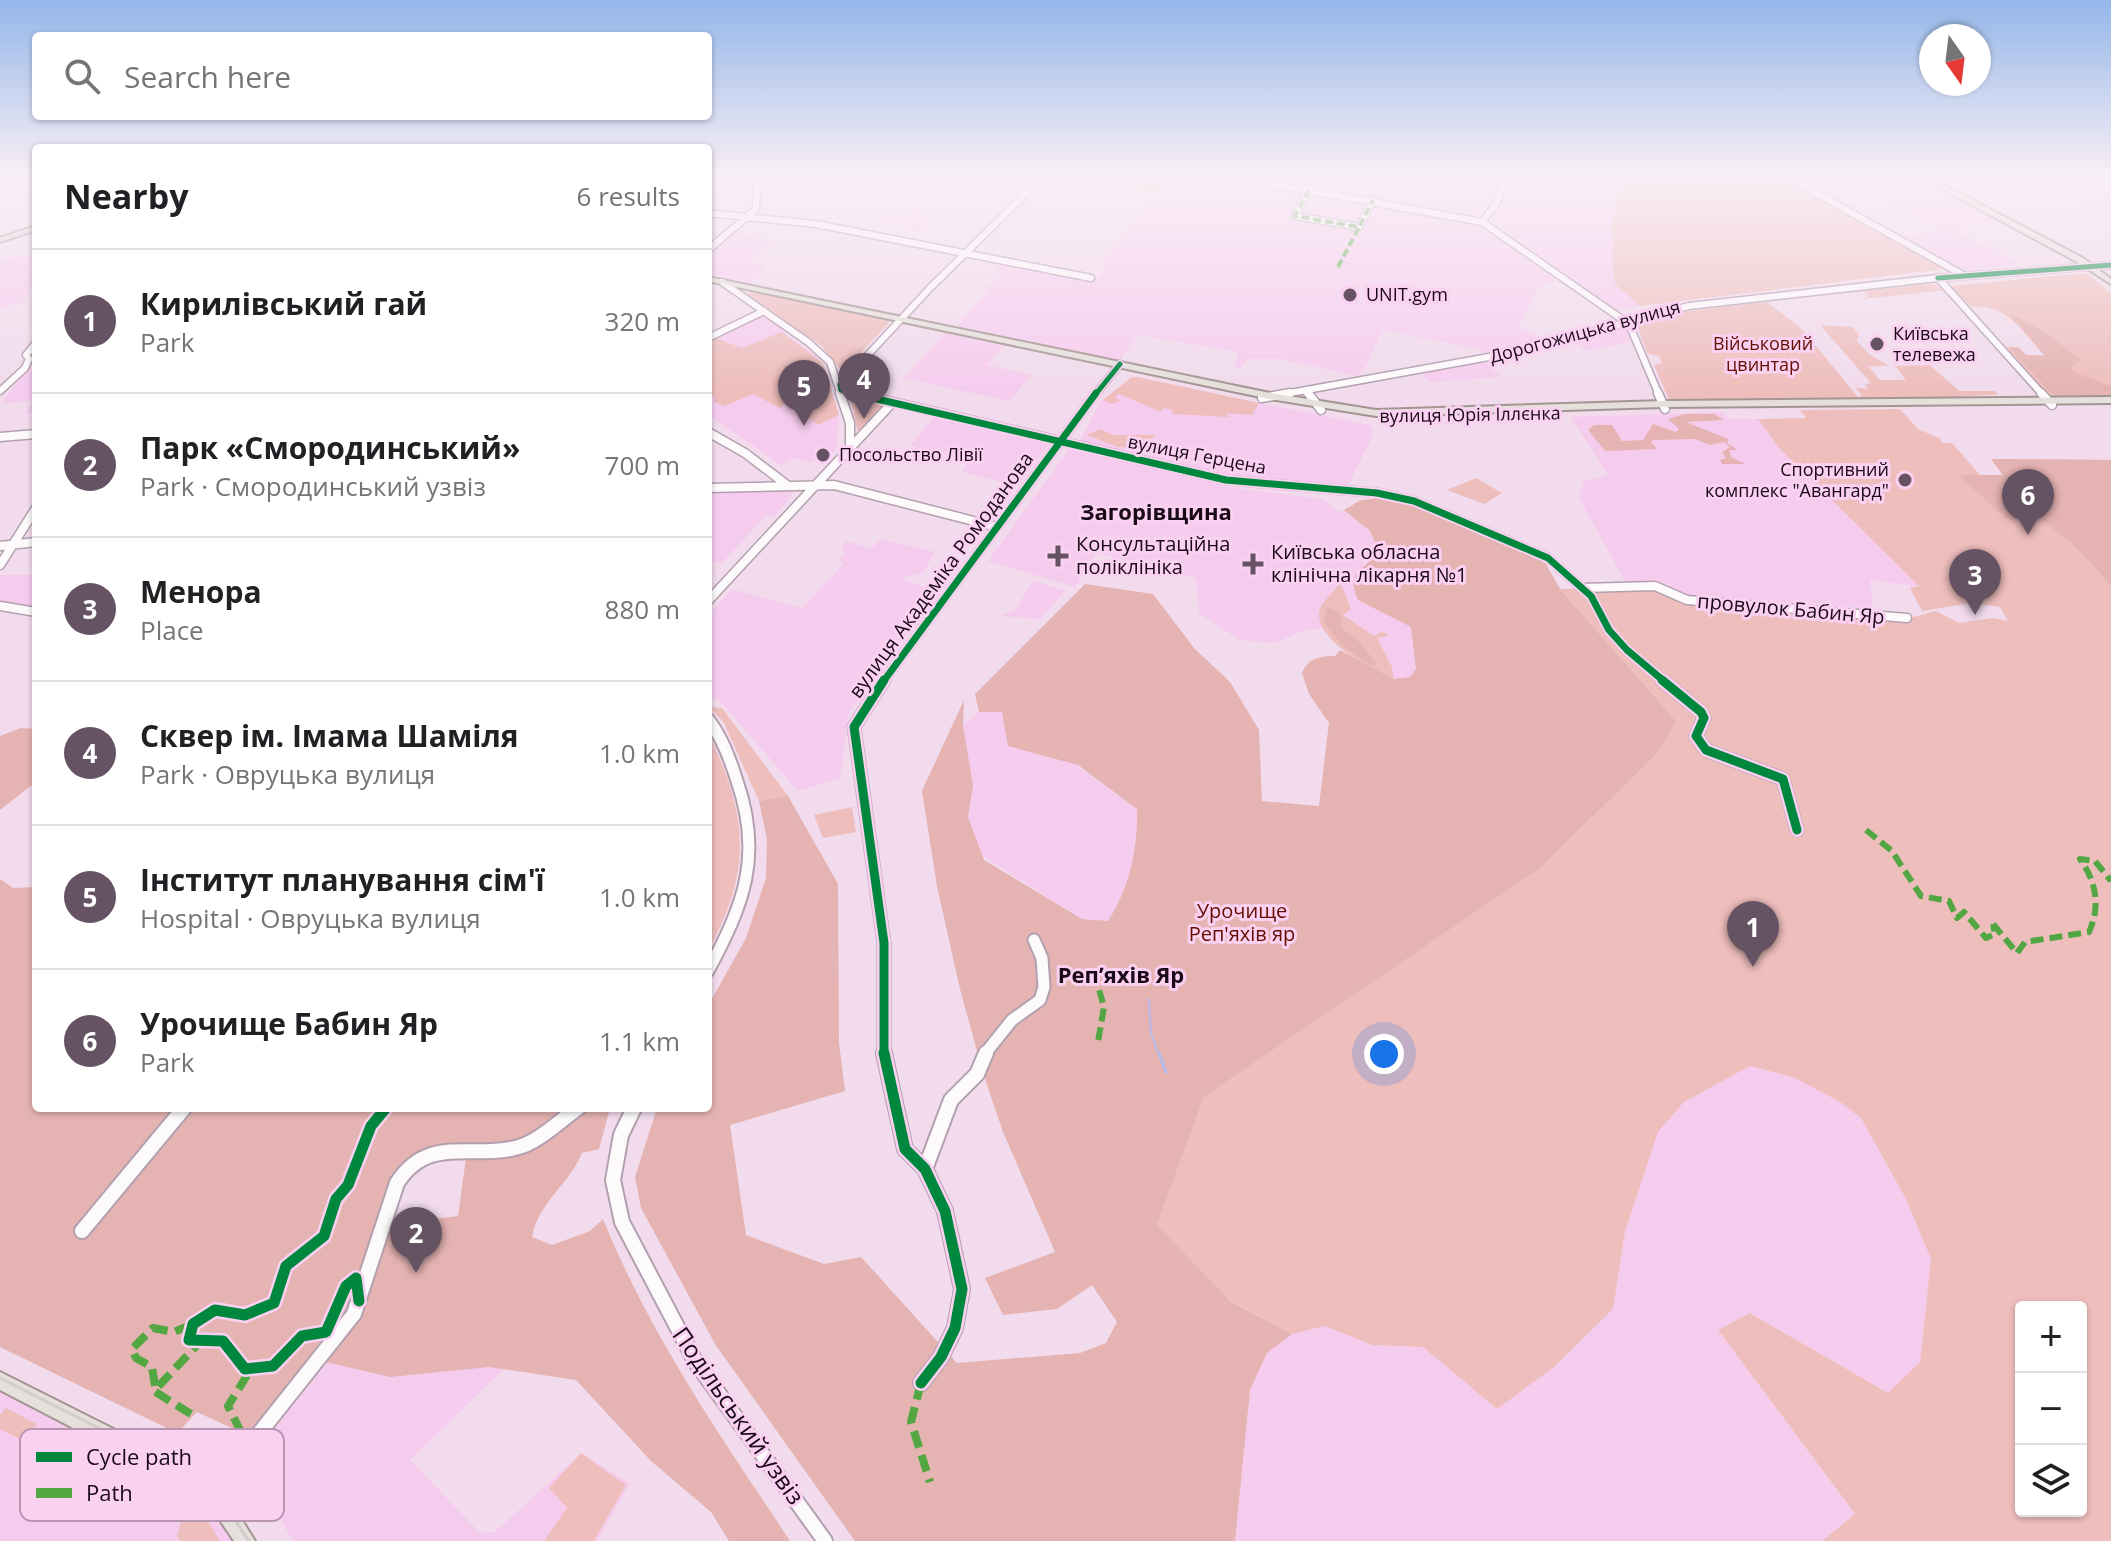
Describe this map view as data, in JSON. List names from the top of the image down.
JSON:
{
  "streets": {
    "main road": ["вулиця Юрія Іллєнка"],
    "street": [
      "Дорогожицька вулиця",
      "вулиця Герцена",
      "вулиця Академіка Ромоданова",
      "провулок Бабин Яр",
      "Подільський узвіз"
    ]
  },
  "crossings": [
    ["Дорогожицька вулиця", "вулиця Юрія Іллєнка"],
    ["вулиця Юрія Іллєнка", "вулиця Академіка Ромоданова"],
    ["вулиця Герцена", "вулиця Академіка Ромоданова"],
    ["вулиця Герцена", "провулок Бабин Яр"]
  ],
  "districts": ["Загорівщина", "Репʼяхів Яр"],
  "parks": ["Військовий цвинтар", "Урочище Реп'яхів яр"],
  "places": {
    "other": [
      "UNIT.gym",
      "Київська телевежа",
      "Посольство Лівії",
      "Спортивний комплекс \"Авангард\""
    ],
    "health": ["Консультаційна поліклініка", "Київська обласна клінічна лікарня №1"]
  },
  "legend": ["Cycle path", "Path"],
  "north": "bottom",
  "page": {
    "search": "Search here",
    "heading": ["Nearby", "6 results"],
    "list": [
      {
        "mark": "1",
        "name": "Кирилівський гай",
        "note": "Park",
        "value": "320 m"
      },
      {
        "mark": "2",
        "name": "Парк «Смородинський»",
        "note": "Park · Смородинський узвіз",
        "value": "700 m"
      },
      {
        "mark": "3",
        "name": "Менора",
        "note": "Place",
        "value": "880 m"
      },
      {
        "mark": "4",
        "name": "Сквер ім. Імама Шаміля",
        "note": "Park · Овруцька вулиця",
        "value": "1.0 km"
      },
      {
        "mark": "5",
        "name": "Інститут планування сім'ї",
        "note": "Hospital · Овруцька вулиця",
        "value": "1.0 km"
      },
      {
        "mark": "6",
        "name": "Урочище Бабин Яр",
        "note": "Park",
        "value": "1.1 km"
      }
    ],
    "pins": [
      "4",
      "5",
      "6",
      "3",
      "1",
      "2"
    ],
    "map_buttons": ["+", "−"]
  }
}
